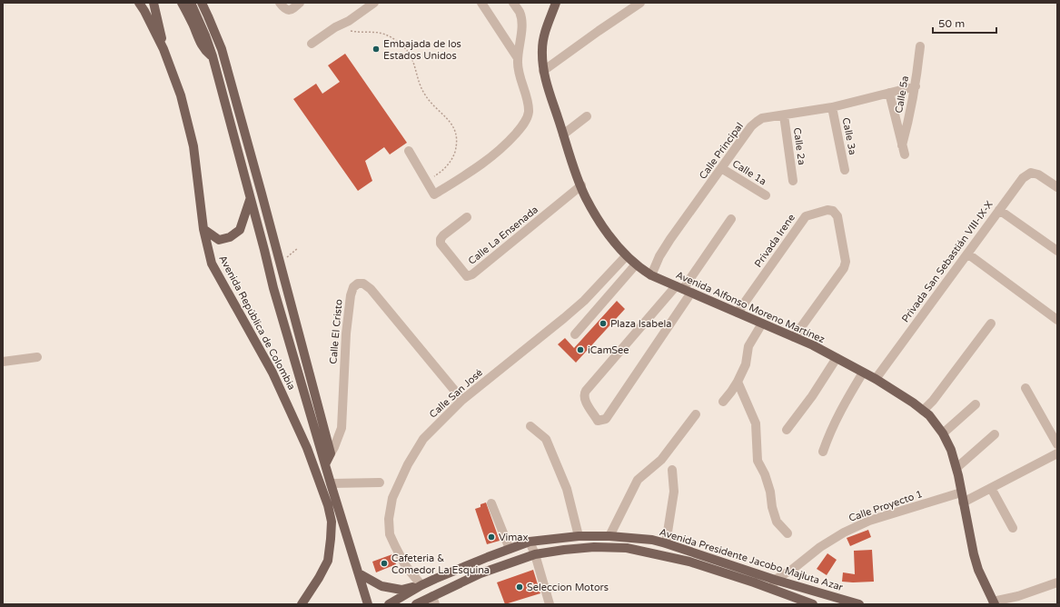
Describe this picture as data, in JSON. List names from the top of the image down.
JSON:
{
  "streets": {
    "main road": ["Avenida Alfonso Moreno Martínez", "Avenida República de Colombia", "Avenida Presidente Jacobo Majluta Azar"],
    "street": [
      "Calle 5a",
      "Calle 3a",
      "Calle 2a",
      "Calle Principal",
      "Calle 1a",
      "Calle La Ensenada",
      "Privada Irene",
      "Privada San Sebastián VIII-IX-X",
      "Calle El Cristo",
      "Calle San José",
      "Calle Proyecto 1"
    ]
  },
  "crossings": [
    ["Calle 5a", "Calle Principal"],
    ["Calle 3a", "Calle Principal"],
    ["Calle 2a", "Calle Principal"],
    ["Calle Principal", "Calle 1a"],
    ["Calle Principal", "Avenida Alfonso Moreno Martínez"],
    ["Calle La Ensenada", "Avenida Alfonso Moreno Martínez"],
    ["Privada Irene", "Avenida Alfonso Moreno Martínez"],
    ["Privada San Sebastián VIII-IX-X", "Avenida Alfonso Moreno Martínez"],
    ["Avenida Alfonso Moreno Martínez", "Calle San José"],
    ["Avenida Alfonso Moreno Martínez", "Calle Proyecto 1"],
    ["Calle El Cristo", "Calle San José"],
    ["Calle San José", "Avenida Presidente Jacobo Majluta Azar"],
    ["Calle Proyecto 1", "Avenida Presidente Jacobo Majluta Azar"]
  ],
  "places": [
    "Embajada de los Estados Unidos",
    "Plaza Isabela",
    "iCamSee",
    "Vimax",
    "Cafeteria & Comedor La Esquina",
    "Seleccion Motors"
  ],
  "scale_bar": "50 m"
}
